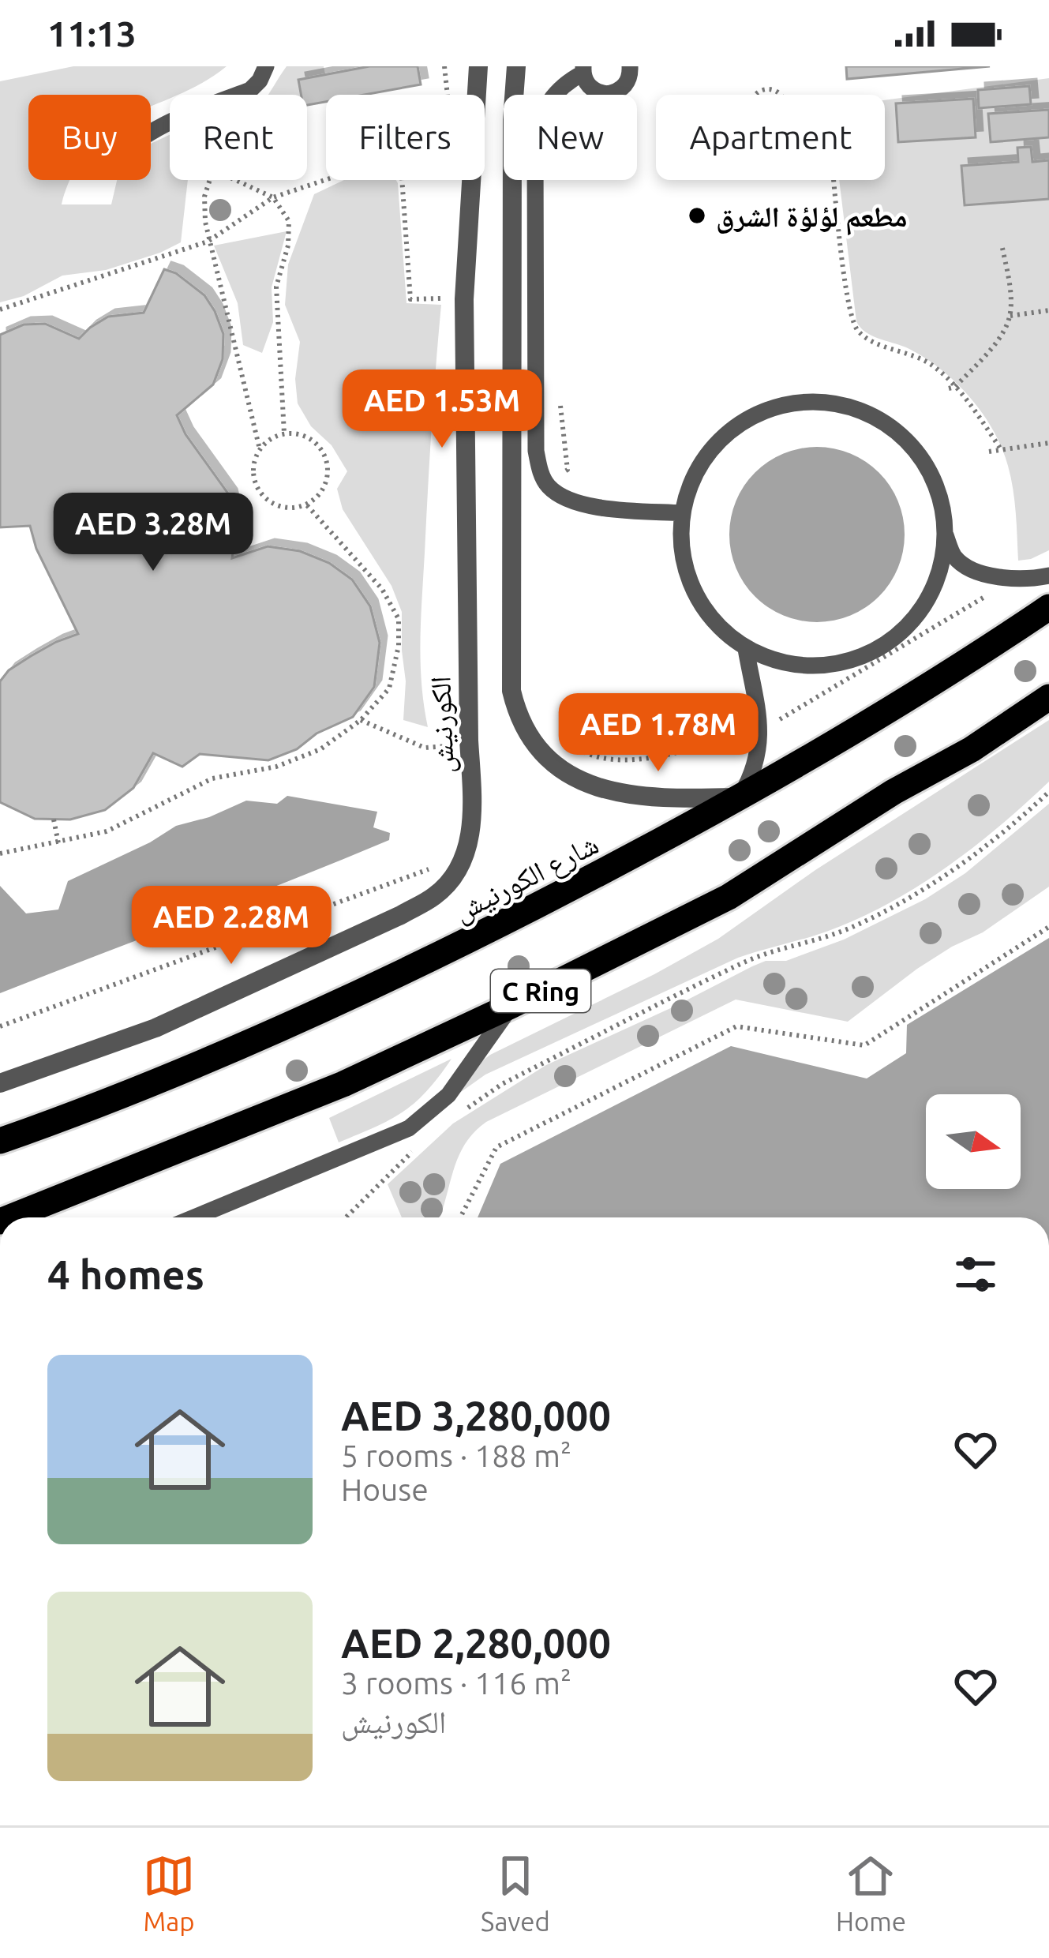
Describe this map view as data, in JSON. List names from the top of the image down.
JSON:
{
  "streets": {
    "highway": ["شارع الكورنيش", "C Ring"],
    "street": ["الكورنيش"]
  },
  "places": ["مطعم لؤلؤة الشرق"],
  "north": "right",
  "page": {
    "status": "11:13",
    "chip": [
      "Buy",
      "Rent",
      "Filters",
      "New",
      "Apartment"
    ],
    "price": [
      "AED 1.53M",
      "AED 3.28M",
      "AED 1.78M",
      "AED 2.28M"
    ],
    "heading": "4 homes",
    "list": [
      {
        "name": "AED 3,280,000",
        "note": "5 rooms · 188 m² · House"
      },
      {
        "name": "AED 2,280,000",
        "note": "3 rooms · 116 m² · الكورنيش"
      }
    ],
    "tabs": ["Map", "Saved", "Home"]
  }
}
